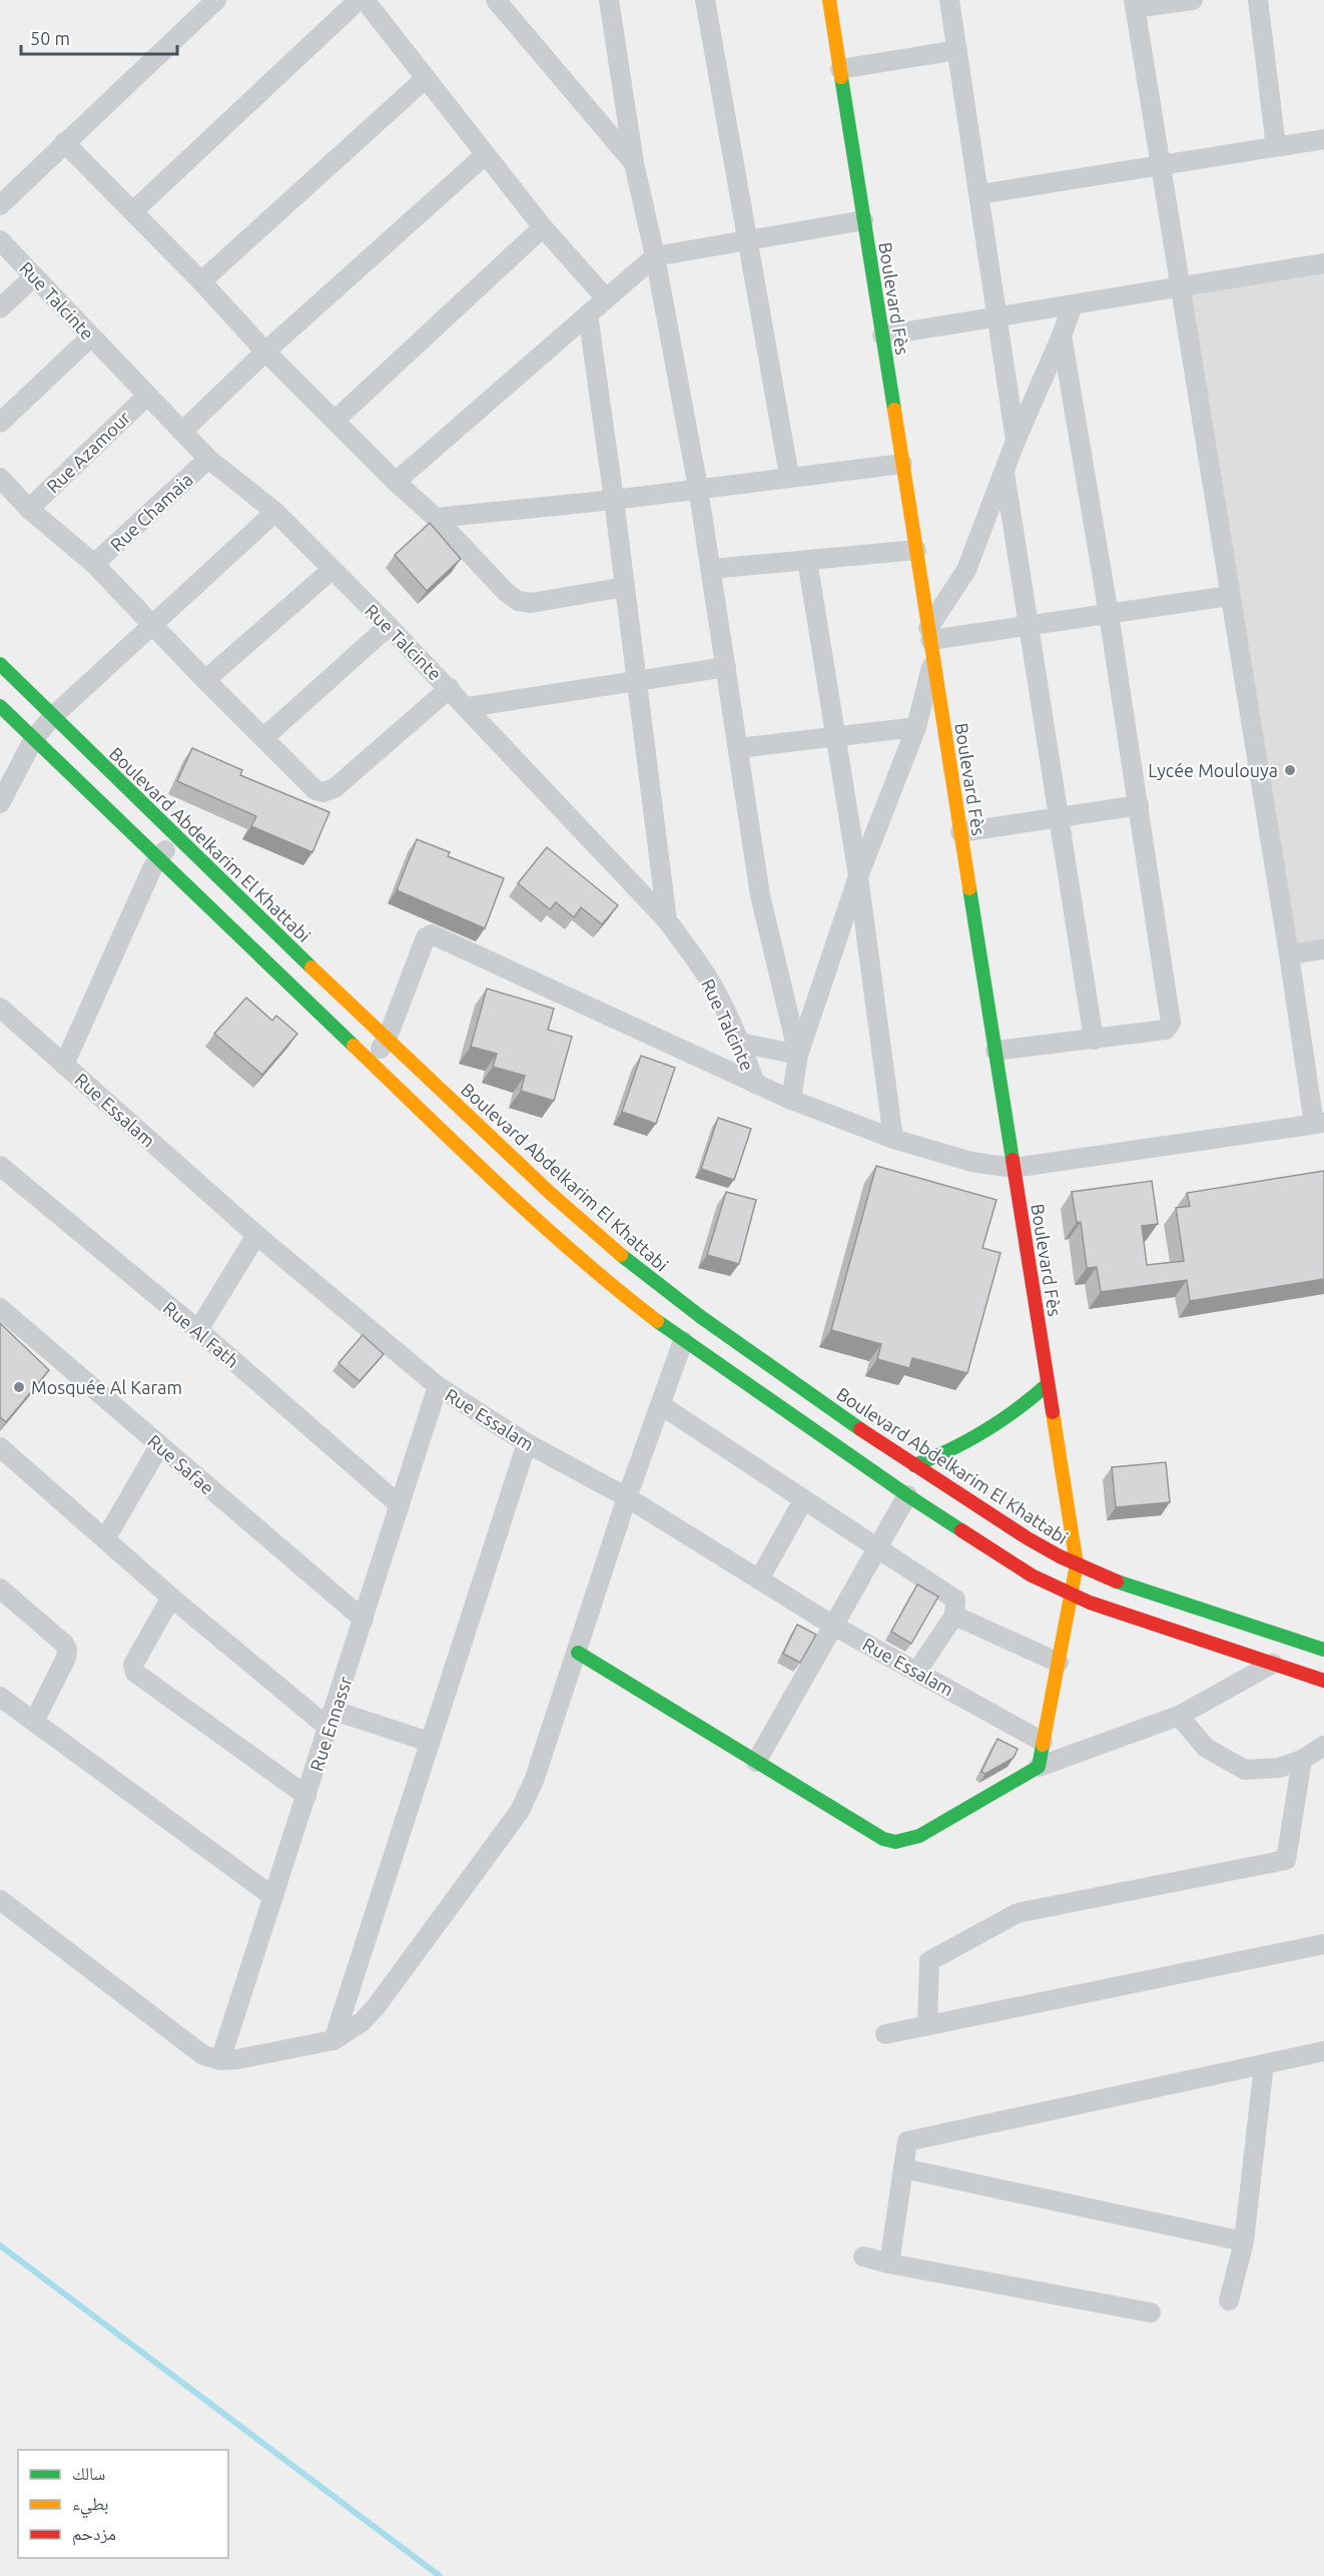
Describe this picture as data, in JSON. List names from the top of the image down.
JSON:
{
  "streets": {
    "street": [
      "Boulevard Fès",
      "Rue Talcinte",
      "Rue Azamour",
      "Rue Chamaia",
      "Boulevard Abdelkarim El Khattabi",
      "Rue Essalam",
      "Rue Al Fath",
      "Rue Safae",
      "Rue Ennassr"
    ]
  },
  "crossings": [
    ["Boulevard Fès", "Boulevard Abdelkarim El Khattabi"],
    ["Boulevard Fès", "Rue Essalam"],
    ["Rue Talcinte", "Rue Azamour"],
    ["Rue Talcinte", "Rue Chamaia"],
    ["Rue Essalam", "Rue Ennassr"],
    ["Rue Al Fath", "Rue Ennassr"],
    ["Rue Safae", "Rue Ennassr"]
  ],
  "places": ["Lycée Moulouya", "Mosquée Al Karam"],
  "legend": ["سالك", "بطيء", "مزدحم"],
  "scale_bar": "50 m"
}
